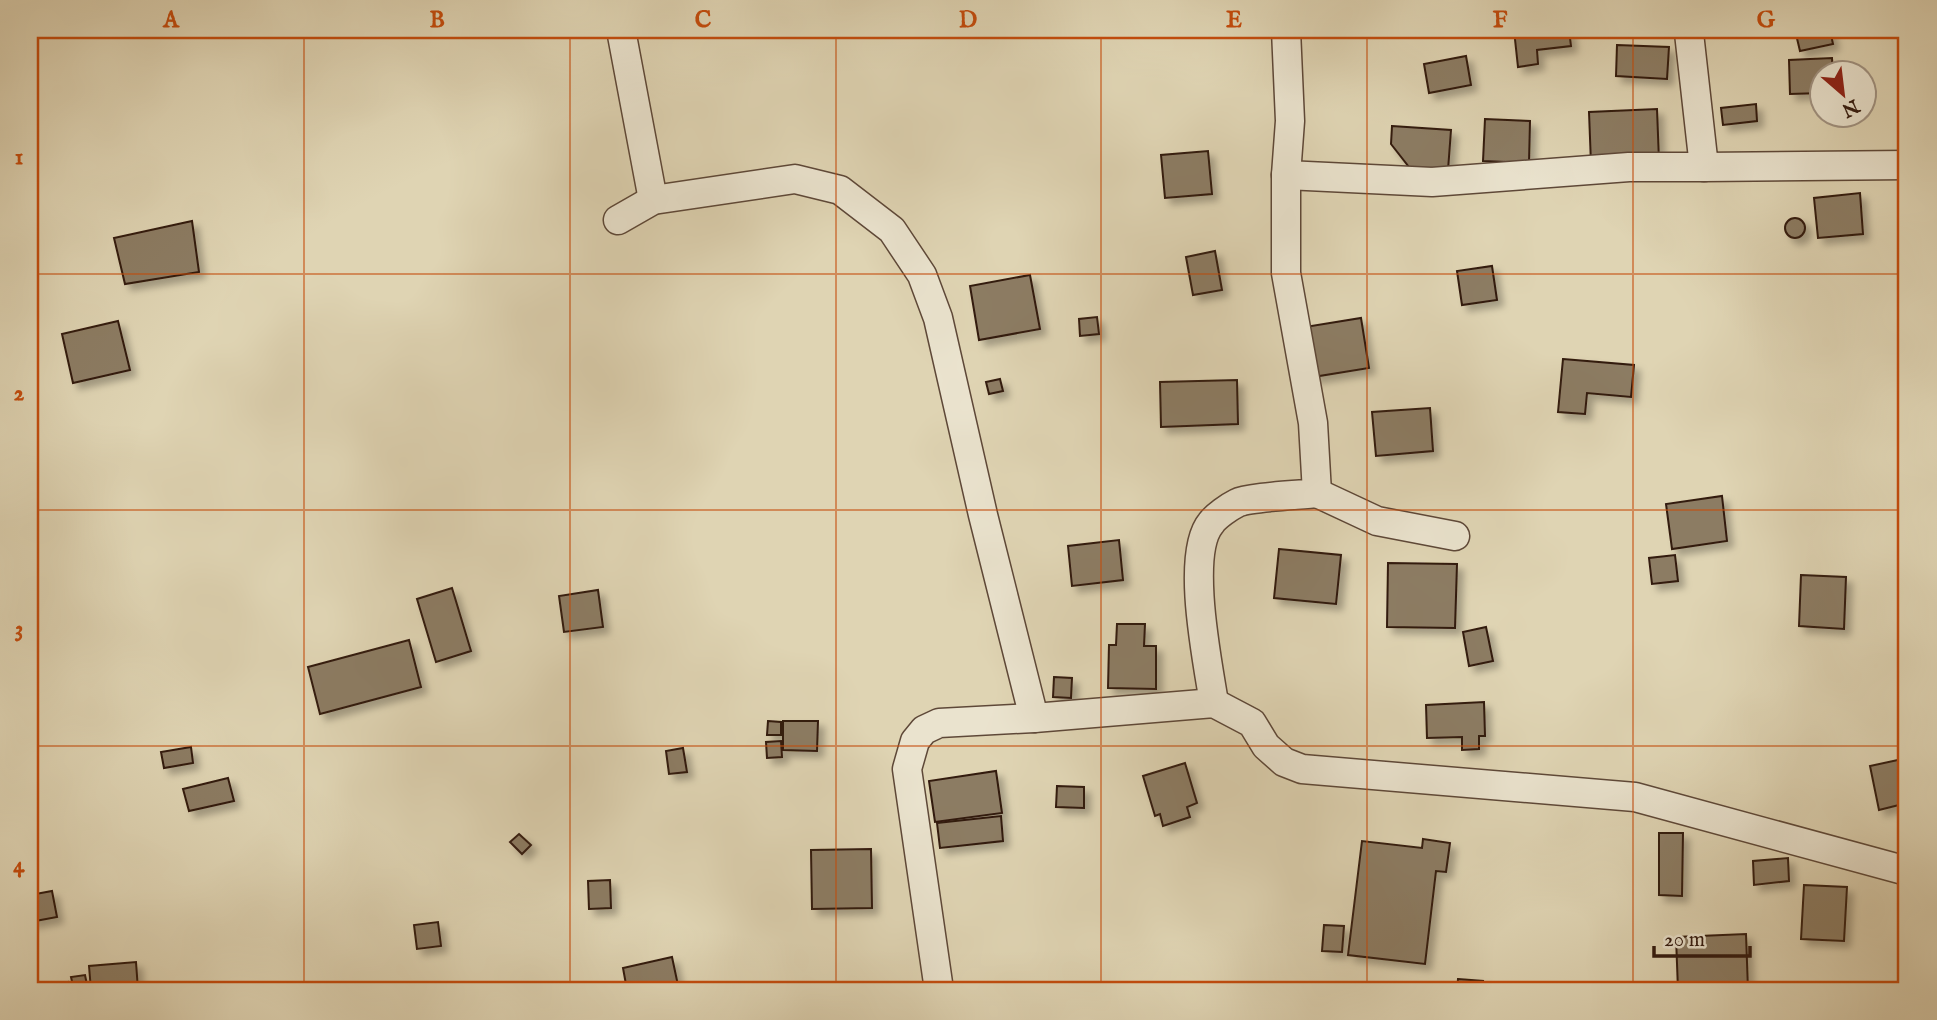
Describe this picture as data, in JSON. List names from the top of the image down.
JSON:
{
  "scale_bar": "20 m",
  "north": "bottom right",
  "grid": {
    "columns": [
      "A",
      "B",
      "C",
      "D",
      "E",
      "F",
      "G"
    ],
    "rows": [
      "1",
      "2",
      "3",
      "4"
    ]
  }
}
